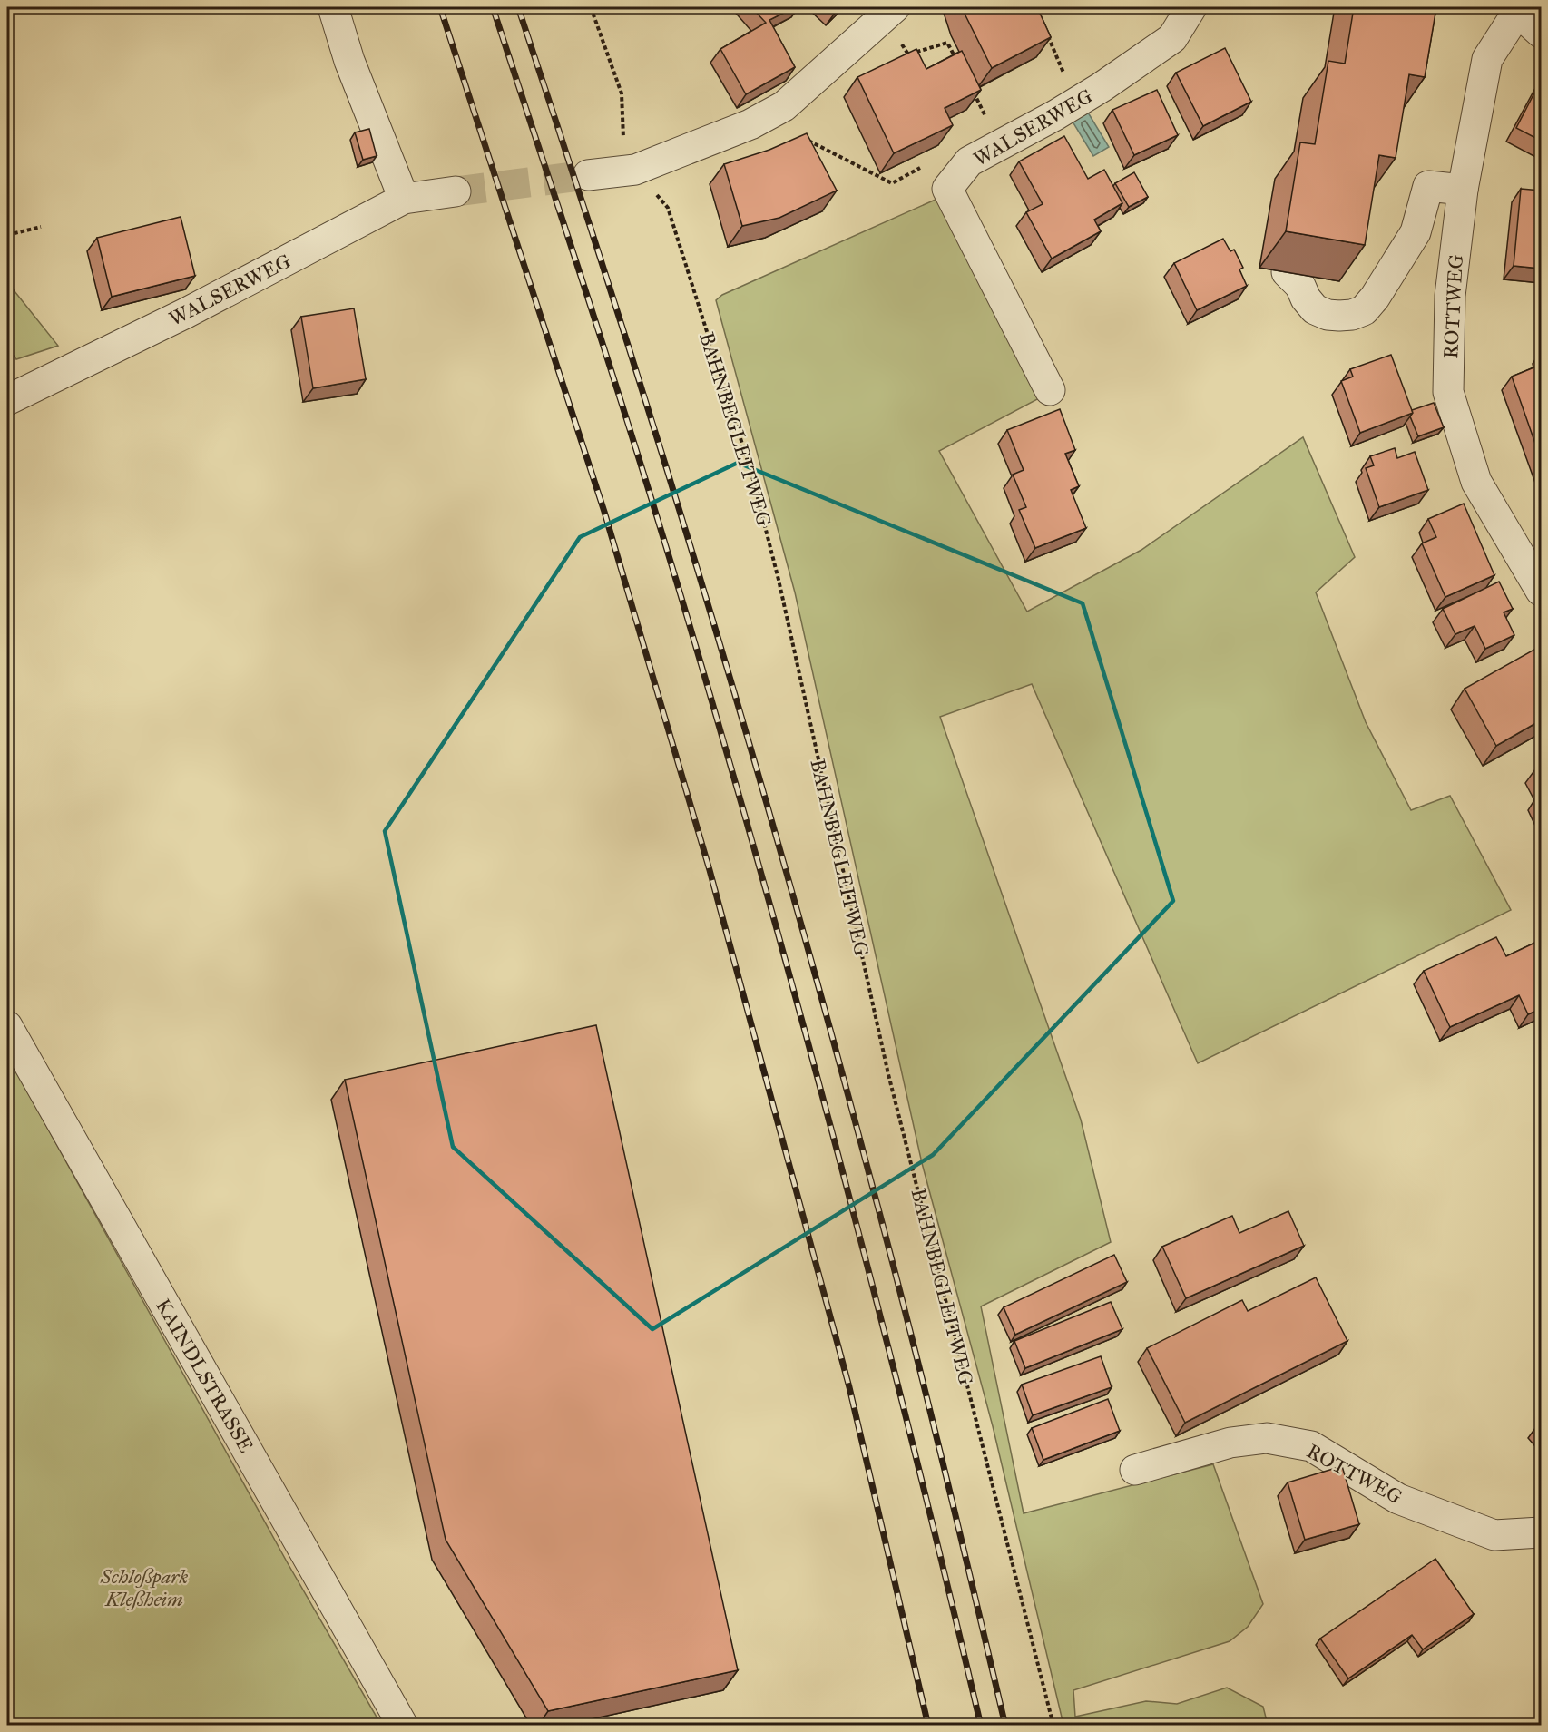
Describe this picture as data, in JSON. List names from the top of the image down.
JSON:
{
  "streets": {
    "street": ["WALSERWEG", "ROTTWEG", "KAINDLSTRASSE"],
    "path": ["BAHNBEGLEITWEG"]
  },
  "parks": ["Schloßpark Kleßheim"]
}
